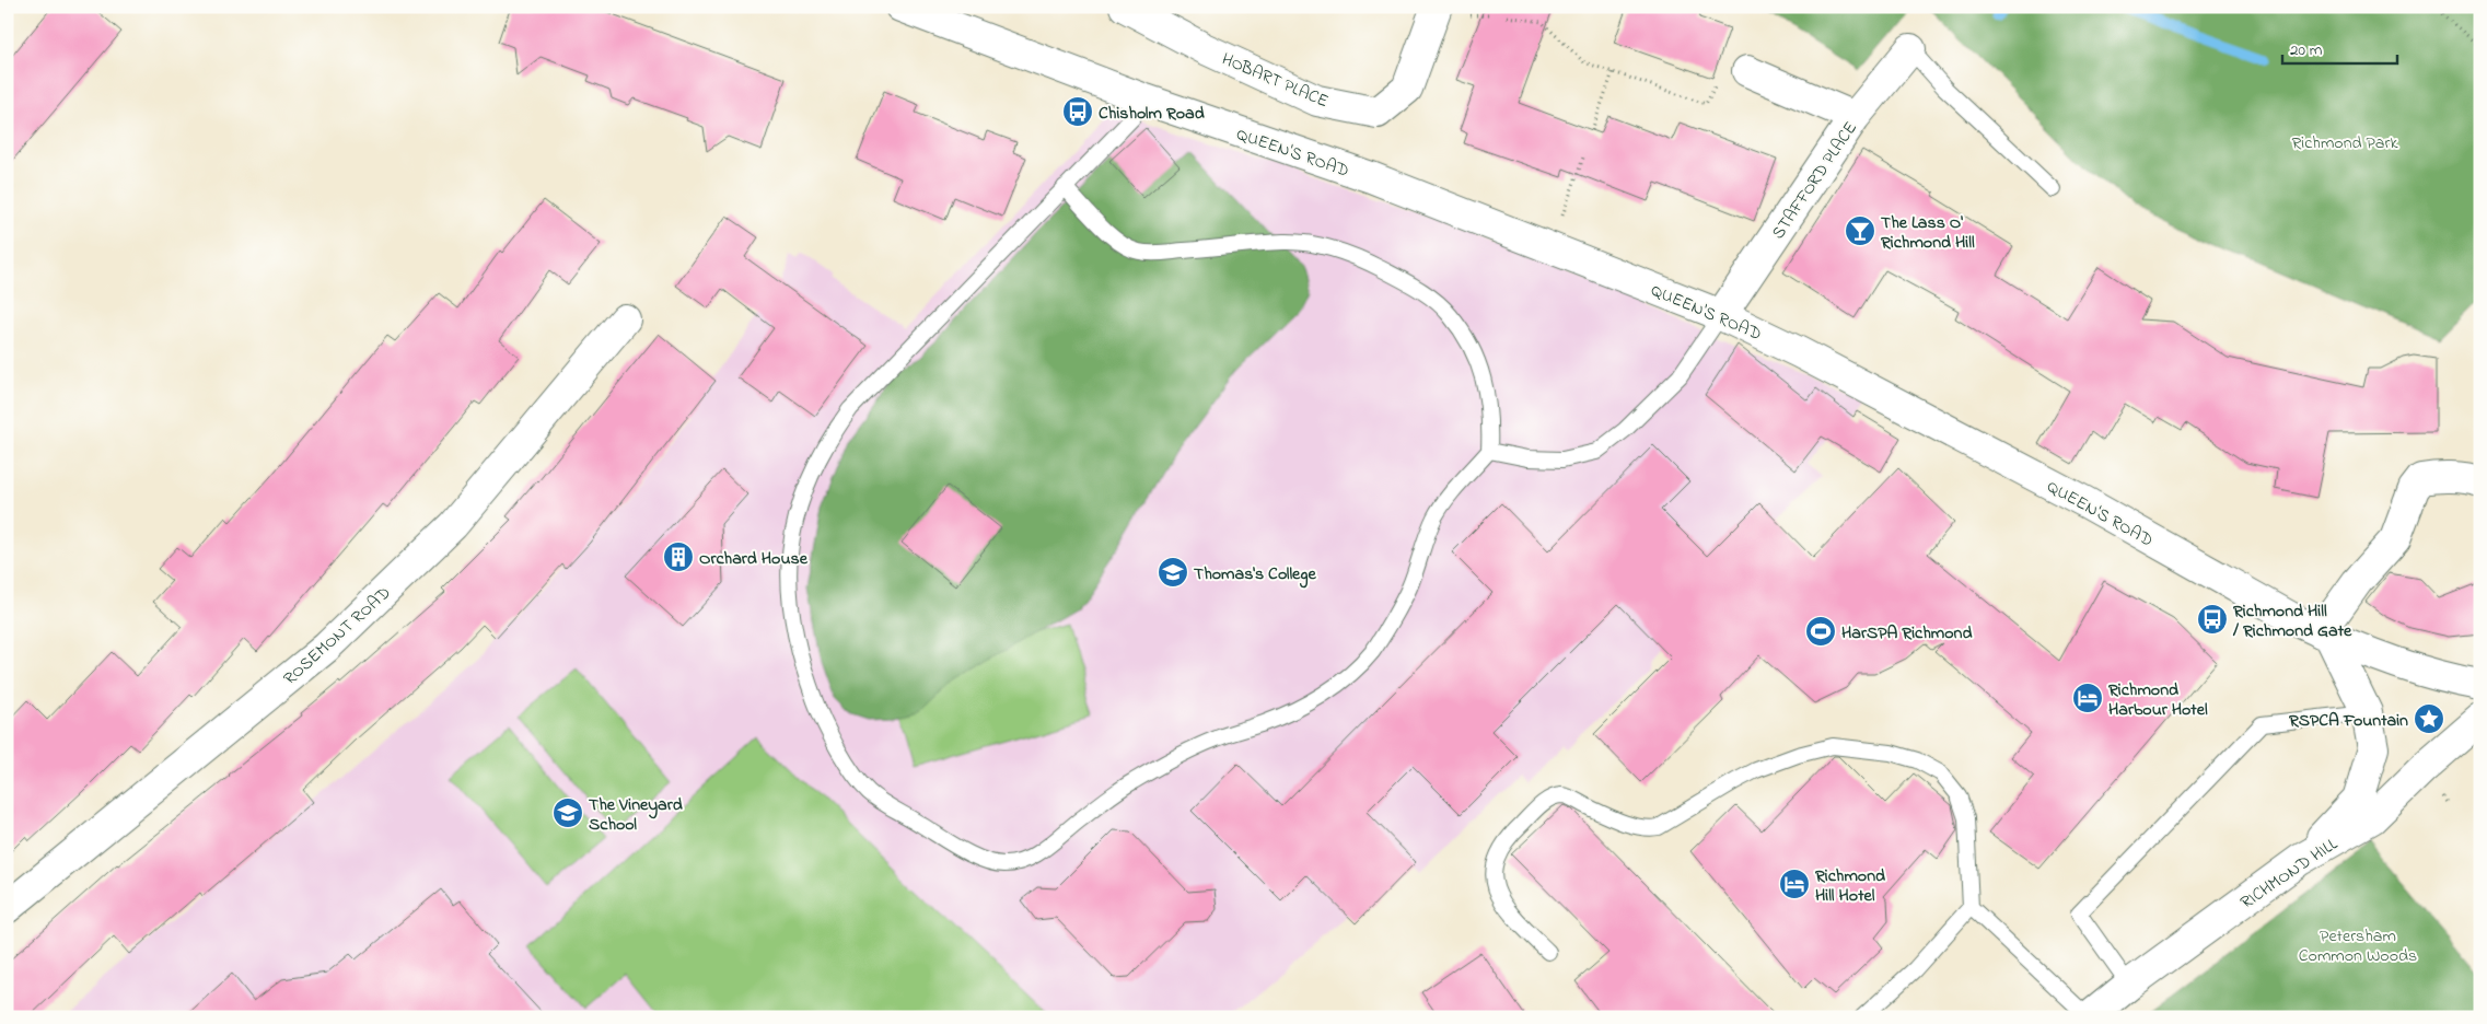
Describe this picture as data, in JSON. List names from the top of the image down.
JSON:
{
  "streets": {
    "main road": [
      "HOBART PLACE",
      "QUEEN'S ROAD",
      "STAFFORD PLACE",
      "ROSEMONT ROAD",
      "RICHMOND HILL"
    ]
  },
  "crossings": [
    ["QUEEN'S ROAD", "STAFFORD PLACE"]
  ],
  "parks": ["Richmond Park", "Petersham Common Woods"],
  "places": {
    "bus stop": ["Chisholm Road", "Richmond Hill / Richmond Gate"],
    "bar": ["The Lass O' Richmond Hill"],
    "building": ["Orchard House"],
    "school or university": ["Thomas's College", "The Vineyard School"],
    "sports": ["HarSPA Richmond"],
    "hotel": ["Richmond Harbour Hotel", "Richmond Hill Hotel"],
    "place": ["RSPCA Fountain"]
  },
  "scale_bar": "20 m"
}
